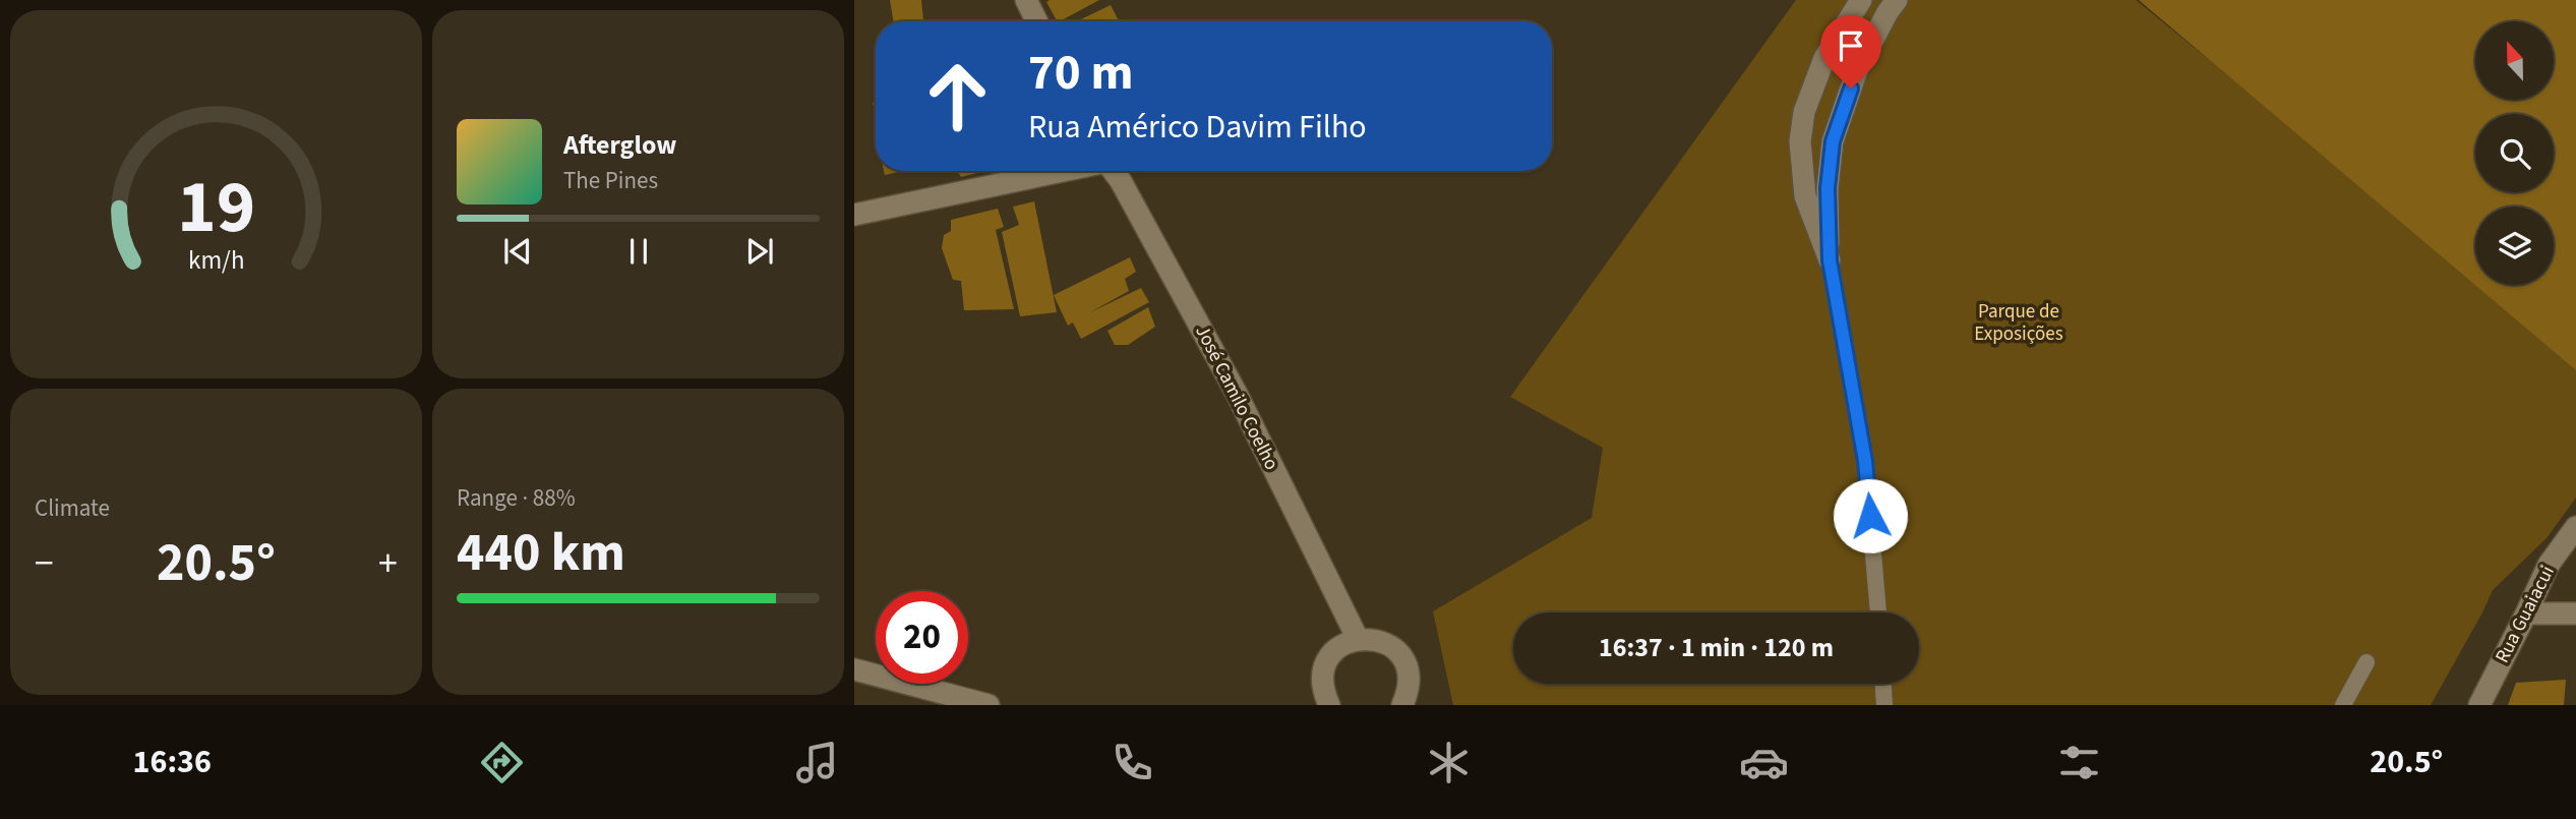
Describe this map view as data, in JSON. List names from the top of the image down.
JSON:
{
  "streets": {
    "street": ["José Camilo Coelho", "Rua Guaiacui"]
  },
  "parks": ["Parque de Exposições"],
  "north": "top",
  "page": {
    "turn": ["70 m", "Rua Américo Davim Filho"],
    "song": ["Afterglow", "The Pines"],
    "tile": [
      "Climate",
      ["Range · 88%", "440 km"]
    ],
    "heat": ["−", "20.5°", "+"],
    "limit": "20",
    "trip": "16:37 · 1 min · 120 m",
    "tabs": ["16:36", "20.5°"],
    "gauge": ["19", "km/h"]
  }
}
